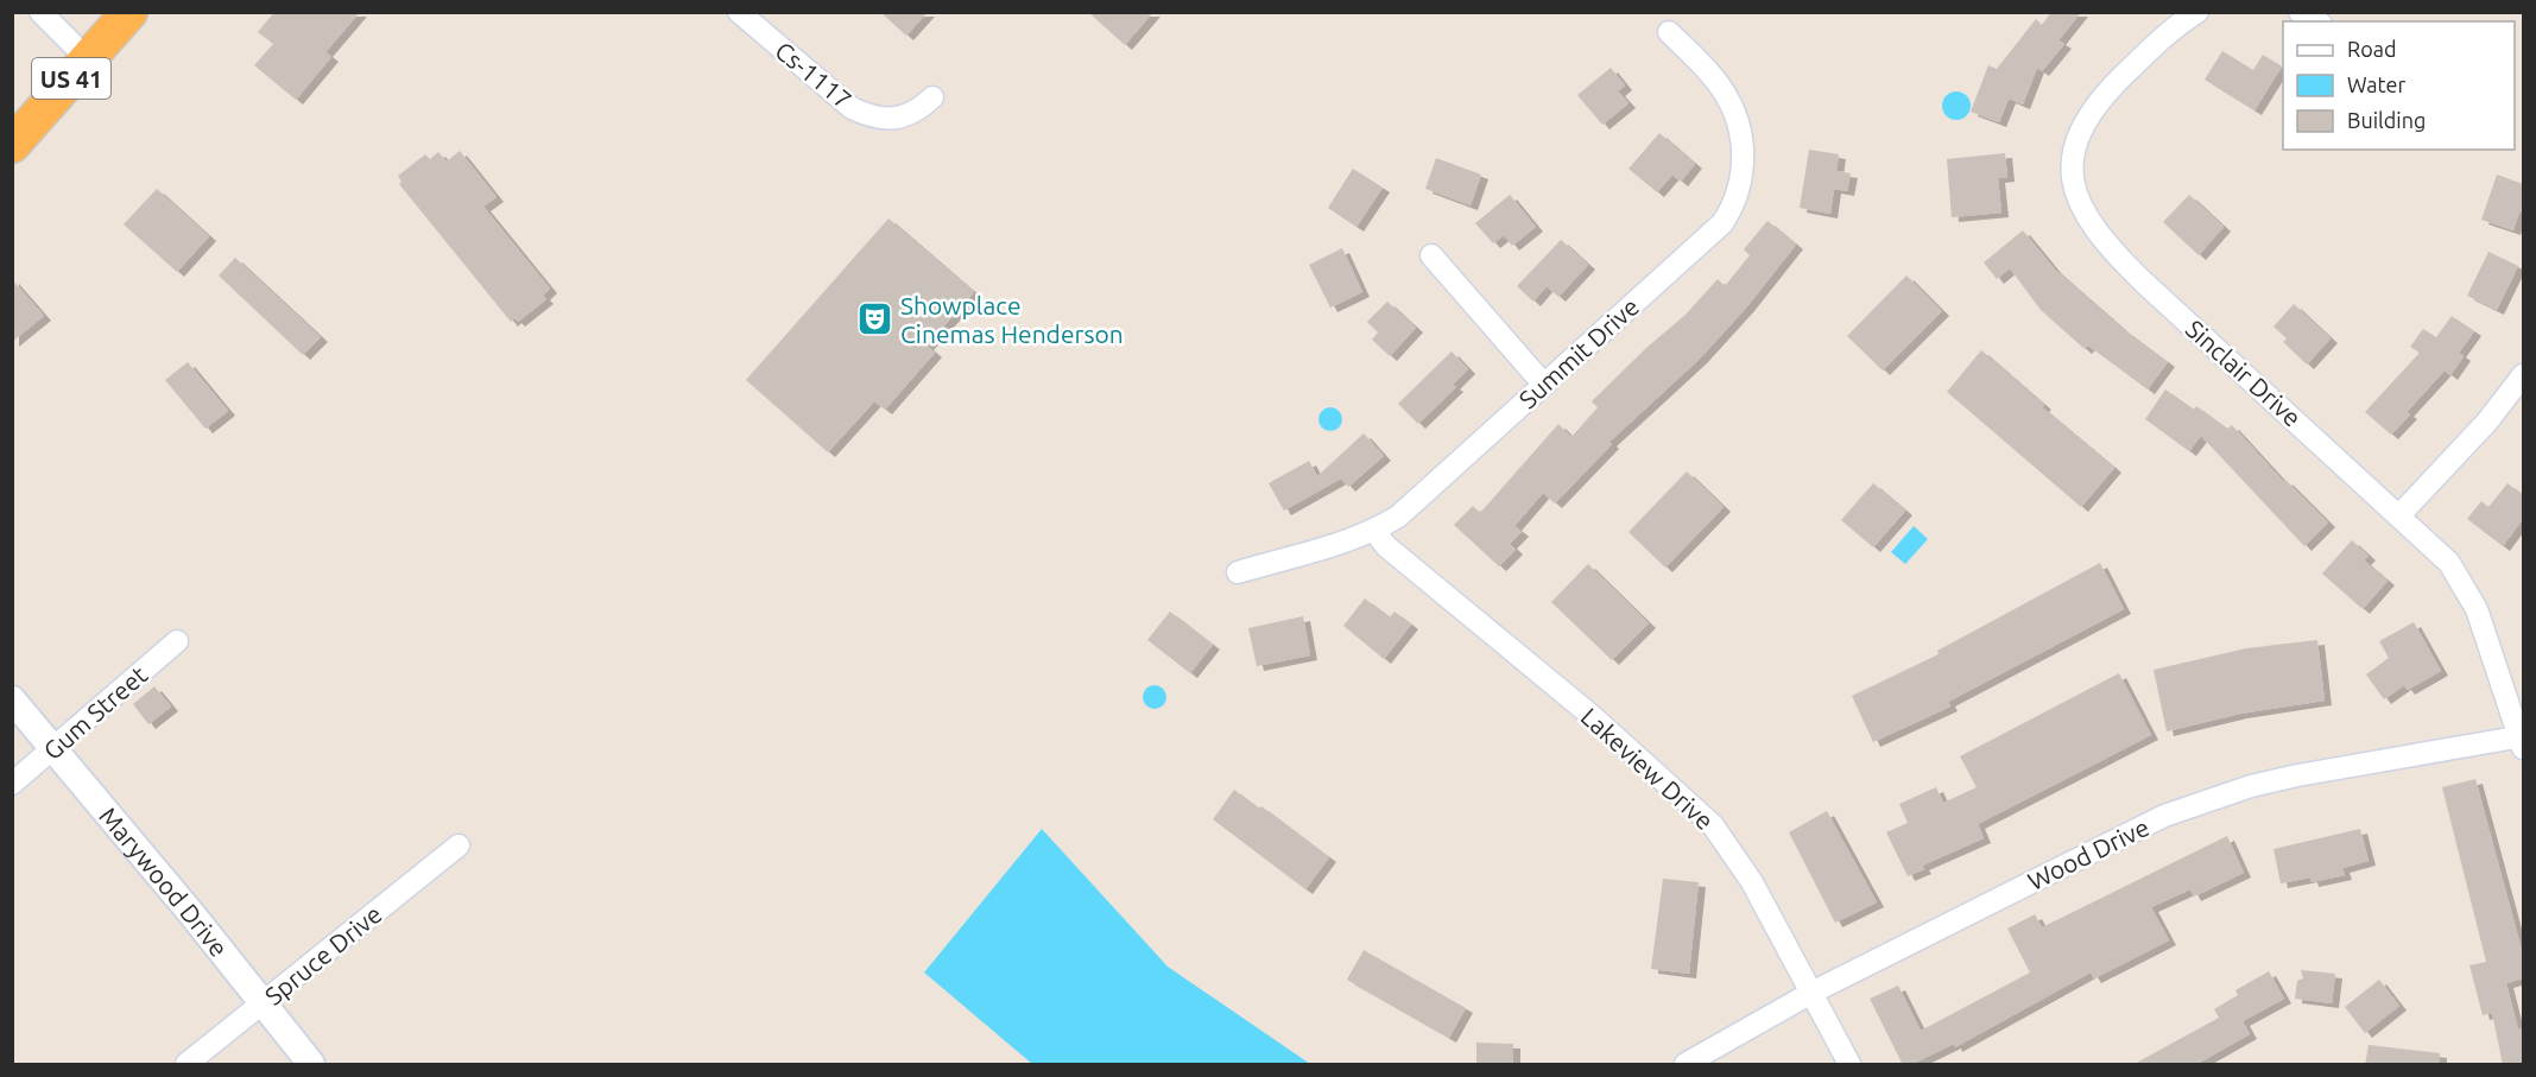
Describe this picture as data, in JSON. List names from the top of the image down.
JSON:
{
  "streets": {
    "highway": ["US 41"],
    "street": [
      "Cs-1117",
      "Summit Drive",
      "Sinclair Drive",
      "Gum Street",
      "Lakeview Drive",
      "Wood Drive",
      "Marywood Drive",
      "Spruce Drive"
    ]
  },
  "crossings": [
    ["Summit Drive", "Lakeview Drive"],
    ["Sinclair Drive", "Wood Drive"],
    ["Gum Street", "Marywood Drive"],
    ["Lakeview Drive", "Wood Drive"],
    ["Marywood Drive", "Spruce Drive"]
  ],
  "places": {
    "theatre": ["Showplace Cinemas Henderson"]
  },
  "legend": ["Road", "Water", "Building"]
}
